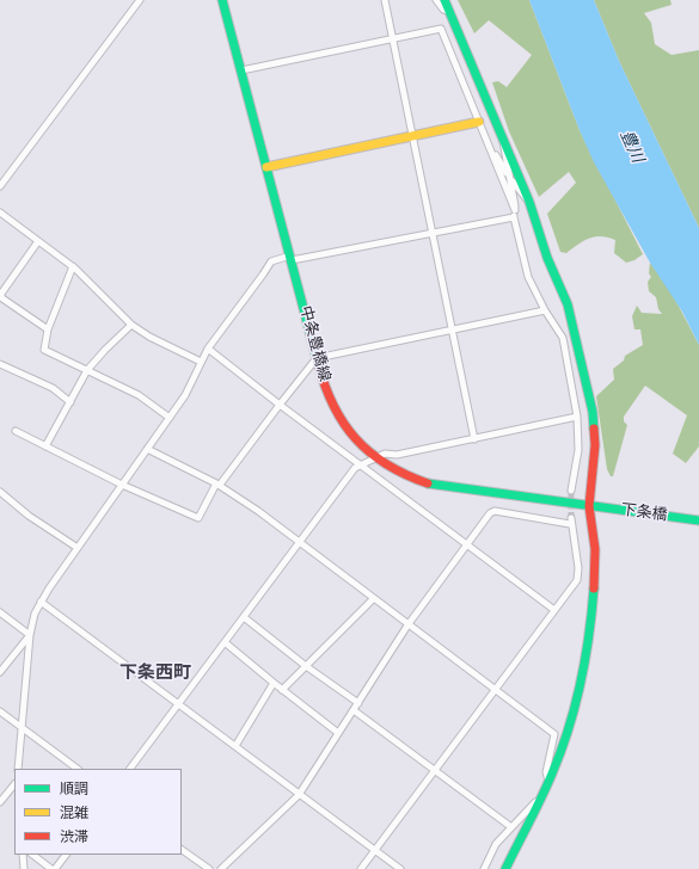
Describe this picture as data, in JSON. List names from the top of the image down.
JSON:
{
  "streets": {
    "street": ["中条豊橋線", "下条橋"]
  },
  "crossings": [
    ["中条豊橋線", "下条橋"]
  ],
  "districts": ["下条西町"],
  "water": ["豊川"],
  "legend": ["順調", "混雑", "渋滞"]
}
